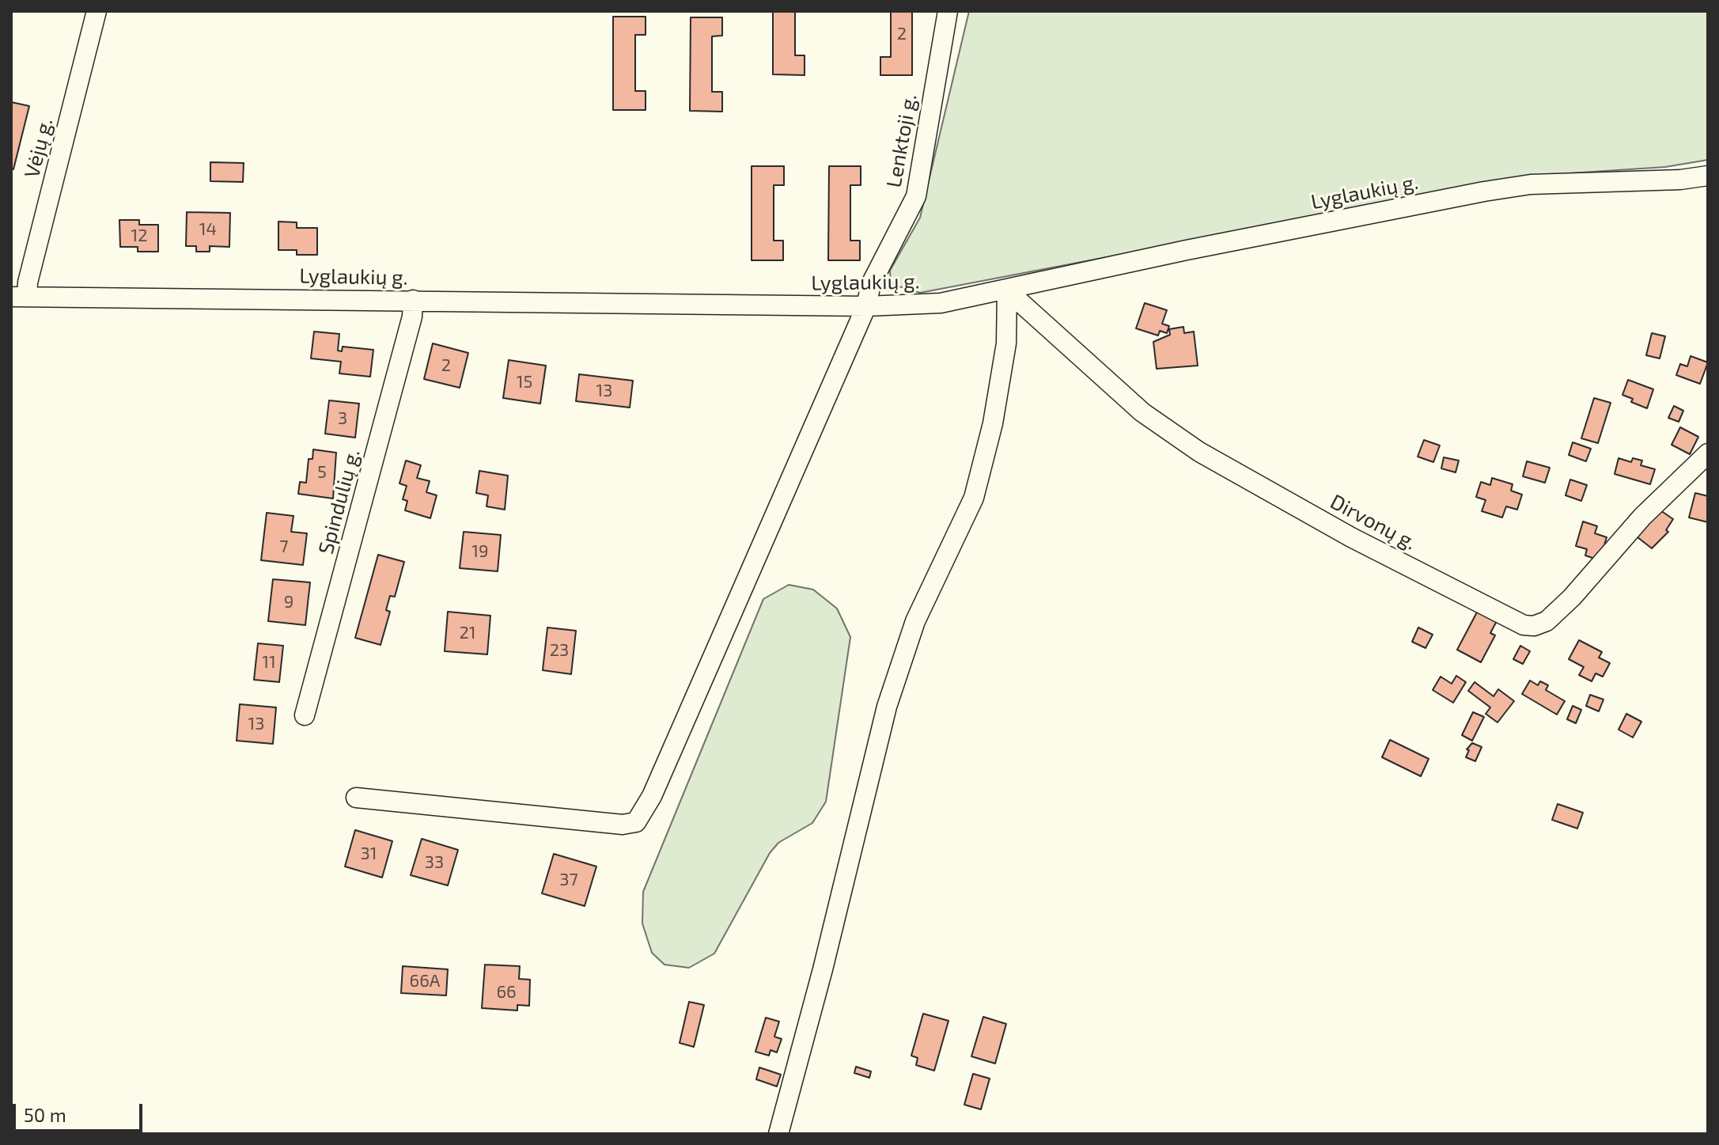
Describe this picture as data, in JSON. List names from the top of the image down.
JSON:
{
  "streets": {
    "street": [
      "Lenktoji g.",
      "Vėjų g.",
      "Lyglaukių g.",
      "Spindulių g.",
      "Dirvonų g."
    ]
  },
  "crossings": [
    ["Lenktoji g.", "Lyglaukių g."],
    ["Vėjų g.", "Lyglaukių g."],
    ["Lyglaukių g.", "Spindulių g."],
    ["Lyglaukių g.", "Dirvonų g."]
  ],
  "house_numbers": [
    "2",
    "14",
    "12",
    "2",
    "15",
    "13",
    "3",
    "5",
    "7",
    "19",
    "9",
    "21",
    "23",
    "11",
    "13",
    "31",
    "33",
    "37",
    "66A",
    "66"
  ],
  "scale_bar": "50 m"
}
